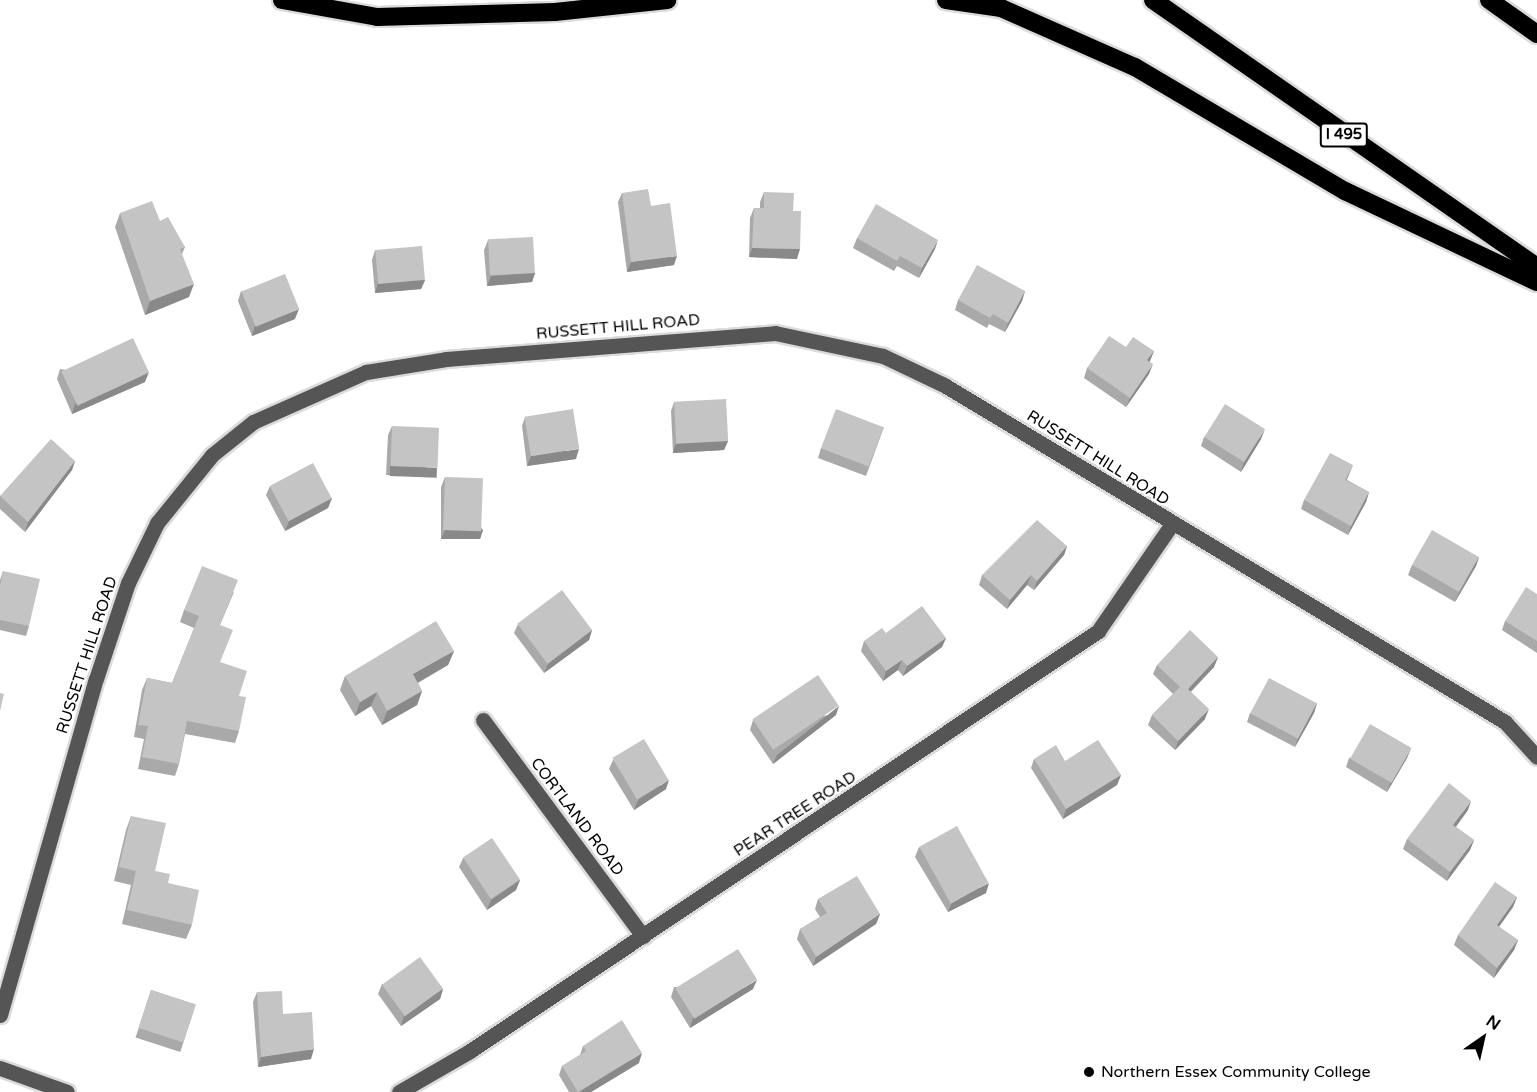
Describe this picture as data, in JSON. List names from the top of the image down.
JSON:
{
  "streets": {
    "highway": ["I 495"],
    "street": ["RUSSETT HILL ROAD", "PEAR TREE ROAD", "CORTLAND ROAD"]
  },
  "crossings": [
    ["RUSSETT HILL ROAD", "PEAR TREE ROAD"],
    ["PEAR TREE ROAD", "CORTLAND ROAD"]
  ],
  "places": ["Northern Essex Community College"],
  "north": "top right"
}
